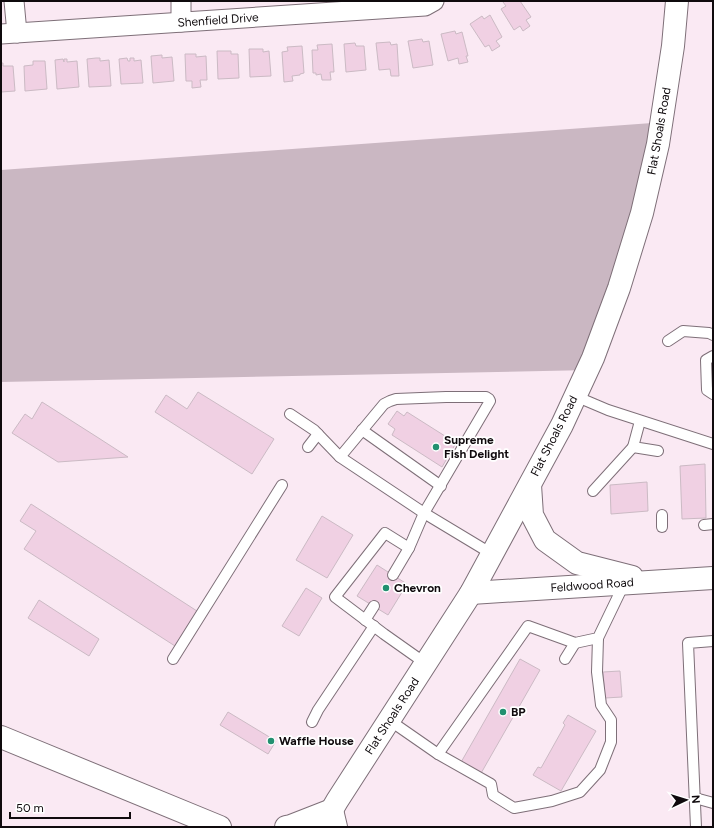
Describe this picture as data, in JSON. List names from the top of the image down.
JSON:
{
  "streets": {
    "main road": ["Flat Shoals Road", "Feldwood Road"],
    "street": ["Shenfield Drive"]
  },
  "crossings": [
    ["Flat Shoals Road", "Feldwood Road"]
  ],
  "places": [
    "Supreme Fish Delight",
    "Chevron",
    "BP",
    "Waffle House"
  ],
  "scale_bar": "50 m",
  "north": "right"
}
